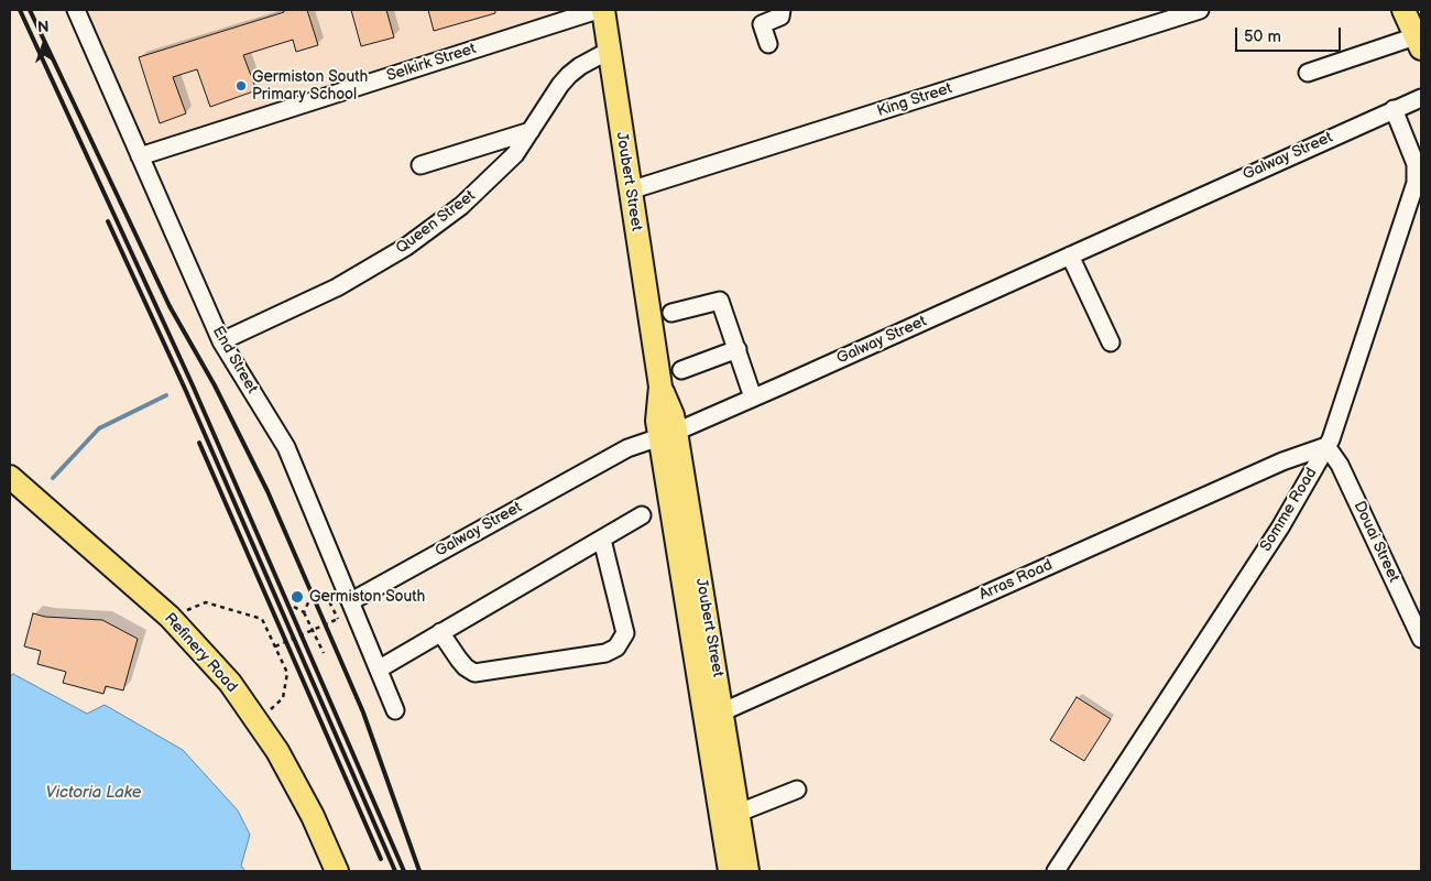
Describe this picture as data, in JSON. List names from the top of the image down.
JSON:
{
  "streets": {
    "main road": ["Joubert Street", "Refinery Road"],
    "street": [
      "Selkirk Street",
      "King Street",
      "Galway Street",
      "Queen Street",
      "End Street",
      "Somme Road",
      "Douai Street",
      "Arras Road"
    ]
  },
  "crossings": [
    ["Selkirk Street", "End Street"],
    ["King Street", "Joubert Street"],
    ["Galway Street", "Joubert Street"],
    ["Galway Street", "End Street"],
    ["Galway Street", "Somme Road"],
    ["Joubert Street", "Queen Street"],
    ["Joubert Street", "Arras Road"],
    ["Queen Street", "End Street"],
    ["Somme Road", "Douai Street"],
    ["Somme Road", "Arras Road"],
    ["Douai Street", "Arras Road"]
  ],
  "water": ["Victoria Lake"],
  "places": ["Germiston South Primary School", "Germiston South"],
  "scale_bar": "50 m",
  "north": "top"
}
